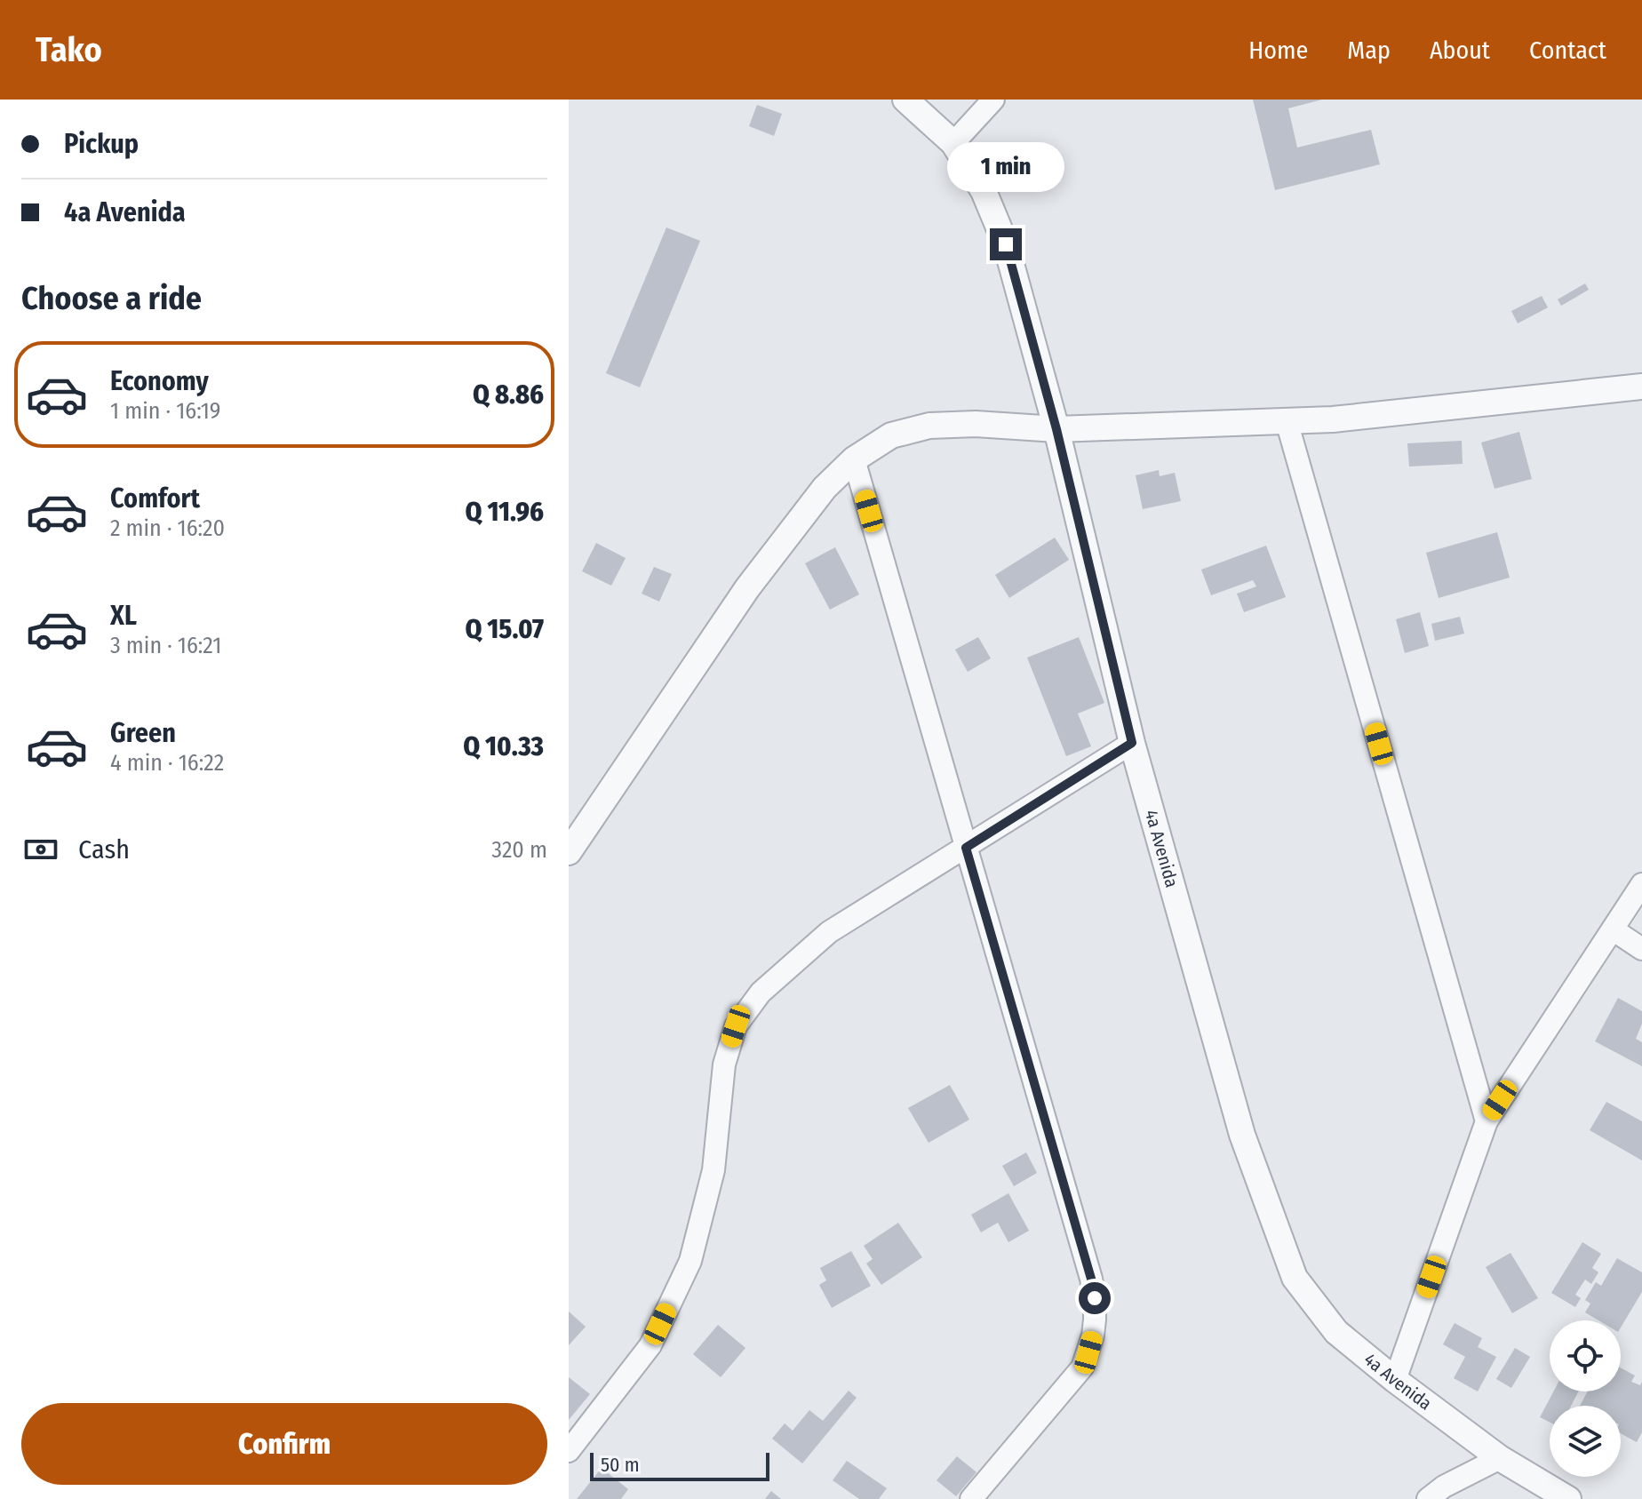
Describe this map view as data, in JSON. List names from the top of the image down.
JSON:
{
  "streets": {
    "street": ["4a Avenida"]
  },
  "scale_bar": "50 m",
  "page": {
    "header": "Tako",
    "nav": [
      "Home",
      "Map",
      "About",
      "Contact"
    ],
    "banner": ["Pickup", "4a Avenida"],
    "bubble": "1 min",
    "heading": "Choose a ride",
    "list": [
      {
        "name": "Economy",
        "note": "1 min · 16:19",
        "value": "Q 8.86"
      },
      {
        "name": "Comfort",
        "note": "2 min · 16:20",
        "value": "Q 11.96"
      },
      {
        "name": "XL",
        "note": "3 min · 16:21",
        "value": "Q 15.07"
      },
      {
        "name": "Green",
        "note": "4 min · 16:22",
        "value": "Q 10.33"
      }
    ],
    "pay": ["Cash", "320 m"],
    "buttons": "Confirm",
    "scale": "50 m"
  }
}
